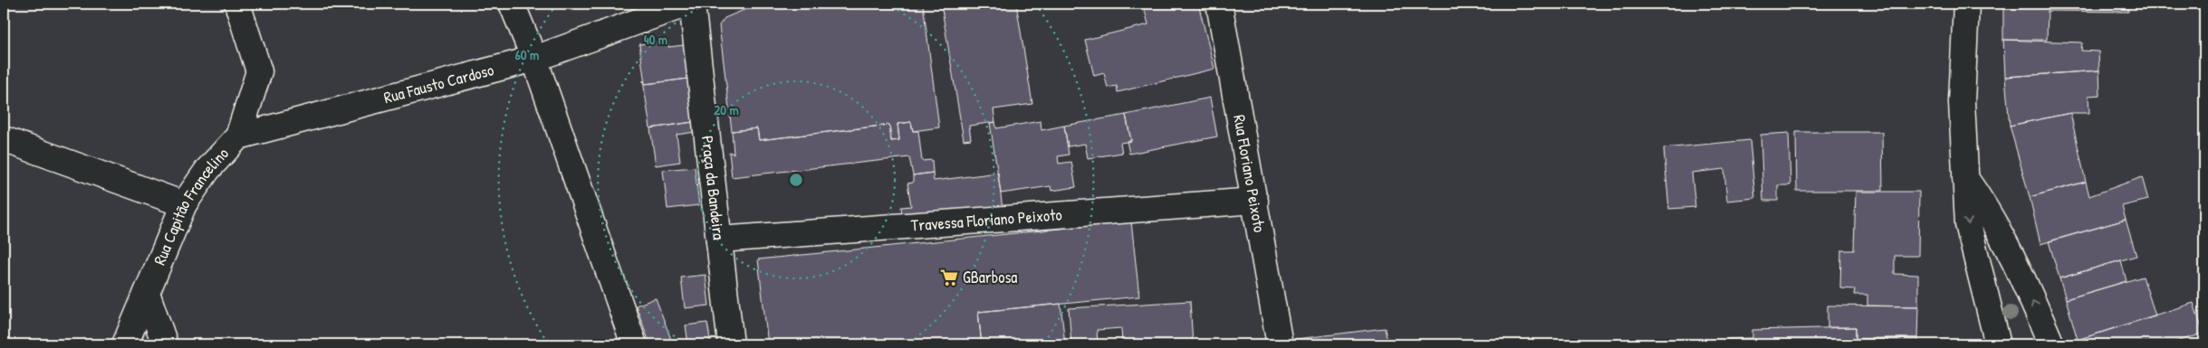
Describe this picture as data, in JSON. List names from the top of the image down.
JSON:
{
  "streets": {
    "street": [
      "Rua Fausto Cardoso",
      "Rua Floriano Peixoto",
      "Praça da Bandeira",
      "Rua Capitão Francelino",
      "Travessa Floriano Peixoto"
    ]
  },
  "crossings": [
    ["Rua Fausto Cardoso", "Rua Capitão Francelino"],
    ["Rua Floriano Peixoto", "Travessa Floriano Peixoto"],
    ["Praça da Bandeira", "Travessa Floriano Peixoto"]
  ],
  "places": {
    "supermarket": ["GBarbosa"]
  },
  "rings": ["40 m", "60 m", "20 m"]
}
